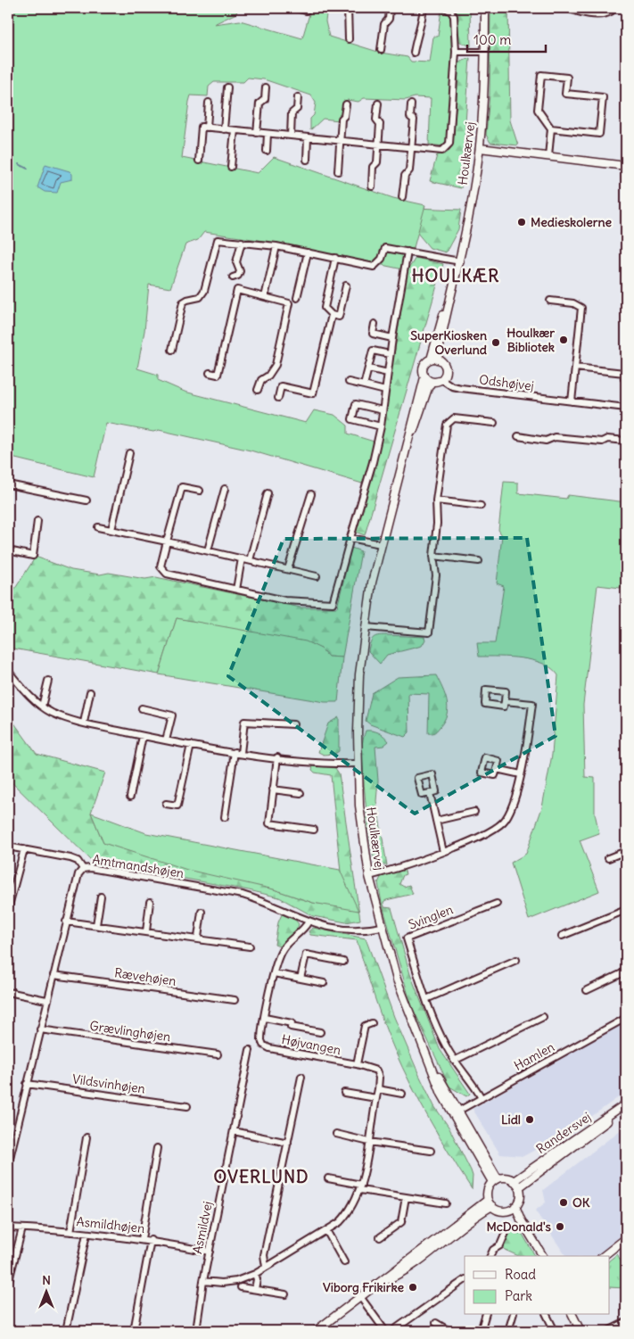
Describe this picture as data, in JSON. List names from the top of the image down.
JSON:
{
  "streets": {
    "street": [
      "Houlkærvej",
      "Odshøjvej",
      "Amtmandshøjen",
      "Svinglen",
      "Rævehøjen",
      "Grævlinghøjen",
      "Højvangen",
      "Hamlen",
      "Vildsvinhøjen",
      "Randersvej",
      "Asmildhøjen",
      "Asmildvej"
    ]
  },
  "crossings": [
    ["Houlkærvej", "Odshøjvej"],
    ["Houlkærvej", "Amtmandshøjen"],
    ["Houlkærvej", "Hamlen"],
    ["Houlkærvej", "Randersvej"],
    ["Amtmandshøjen", "Rævehøjen"],
    ["Amtmandshøjen", "Grævlinghøjen"],
    ["Amtmandshøjen", "Højvangen"],
    ["Amtmandshøjen", "Vildsvinhøjen"],
    ["Svinglen", "Hamlen"],
    ["Højvangen", "Asmildvej"],
    ["Asmildhøjen", "Asmildvej"]
  ],
  "districts": ["HOULKÆR", "OVERLUND"],
  "places": [
    "Medieskolerne",
    "Houlkær Bibliotek",
    "SuperKiosken Overlund",
    "Lidl",
    "OK",
    "McDonald's",
    "Viborg Frikirke"
  ],
  "legend": ["Road", "Park"],
  "scale_bar": "100 m",
  "north": "top"
}
